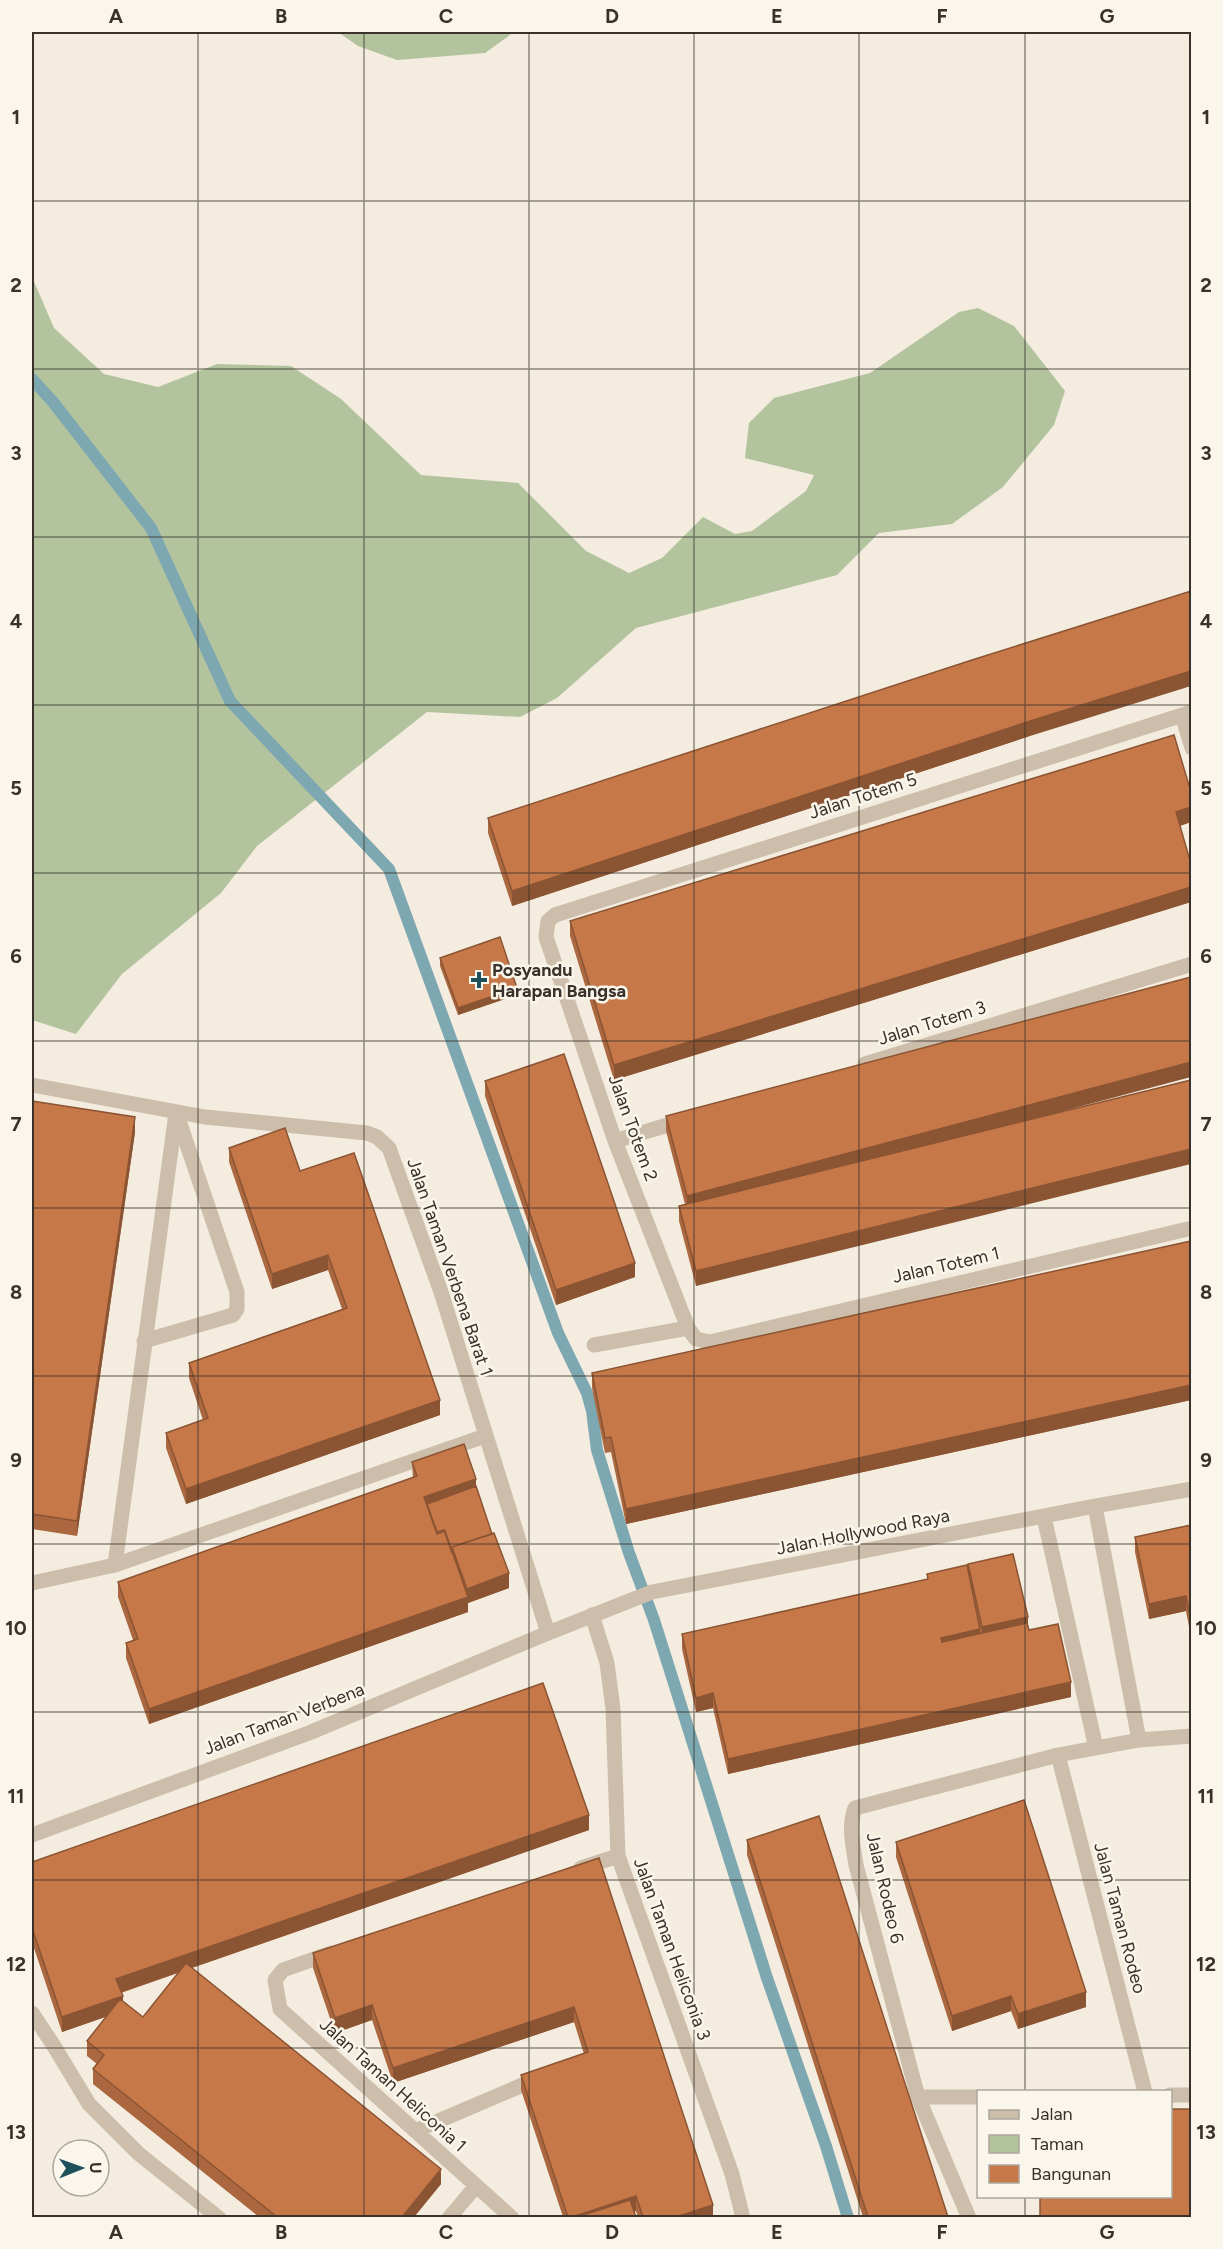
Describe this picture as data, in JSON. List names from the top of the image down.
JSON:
{
  "streets": {
    "street": [
      "Jalan Totem 5",
      "Jalan Totem 3",
      "Jalan Totem 2",
      "Jalan Totem 1",
      "Jalan Taman Verbena Barat 1",
      "Jalan Hollywood Raya",
      "Jalan Taman Verbena",
      "Jalan Rodeo 6",
      "Jalan Taman Rodeo",
      "Jalan Taman Heliconia 3",
      "Jalan Taman Heliconia 1"
    ]
  },
  "crossings": [
    ["Jalan Totem 5", "Jalan Totem 2"],
    ["Jalan Totem 2", "Jalan Totem 1"],
    ["Jalan Taman Verbena Barat 1", "Jalan Hollywood Raya"],
    ["Jalan Taman Verbena Barat 1", "Jalan Taman Verbena"],
    ["Jalan Hollywood Raya", "Jalan Taman Verbena"],
    ["Jalan Hollywood Raya", "Jalan Taman Heliconia 3"],
    ["Jalan Rodeo 6", "Jalan Taman Rodeo"]
  ],
  "places": {
    "health": ["Posyandu Harapan Bangsa"]
  },
  "legend": ["Jalan", "Taman", "Bangunan"],
  "north": "right",
  "grid": {
    "columns": [
      "A",
      "B",
      "C",
      "D",
      "E",
      "F",
      "G"
    ],
    "rows": [
      "1",
      "2",
      "3",
      "4",
      "5",
      "6",
      "7",
      "8",
      "9",
      "10",
      "11",
      "12",
      "13"
    ]
  }
}
